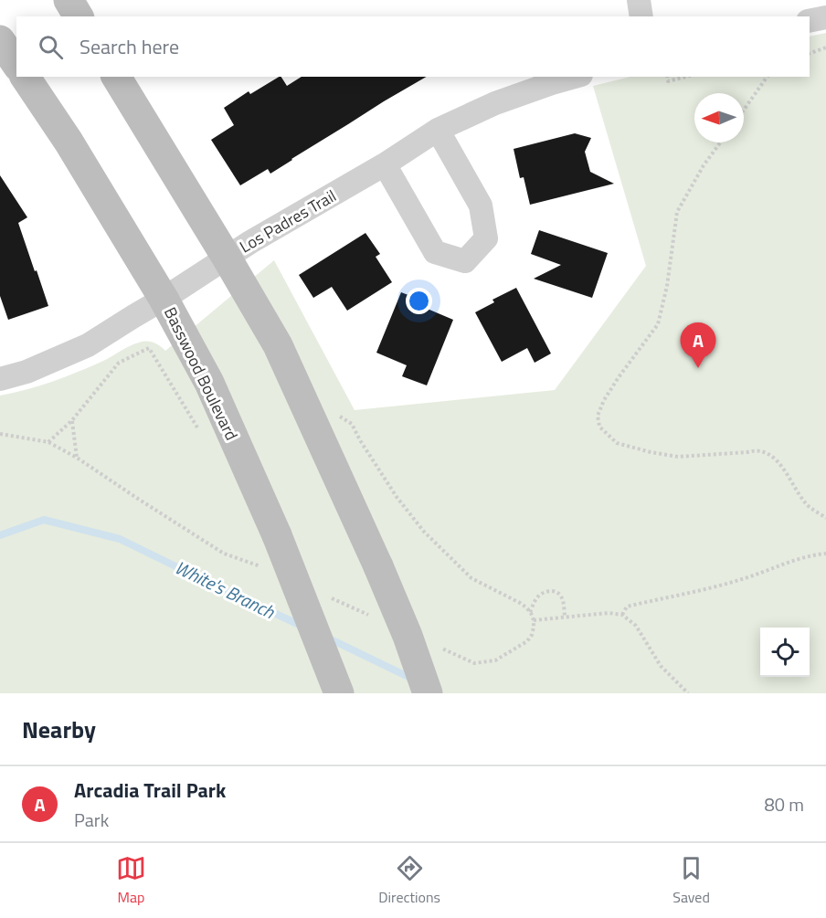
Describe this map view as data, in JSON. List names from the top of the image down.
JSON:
{
  "streets": {
    "main road": ["Basswood Boulevard"],
    "street": ["Los Padres Trail"]
  },
  "crossings": [
    ["Los Padres Trail", "Basswood Boulevard"]
  ],
  "water": ["White's Branch"],
  "north": "left",
  "page": {
    "search": "Search here",
    "pins": "A",
    "heading": "Nearby",
    "list": [
      {
        "mark": "A",
        "name": "Arcadia Trail Park",
        "note": "Park",
        "value": "80 m"
      }
    ],
    "nav": ["Map", "Directions", "Saved"]
  }
}
